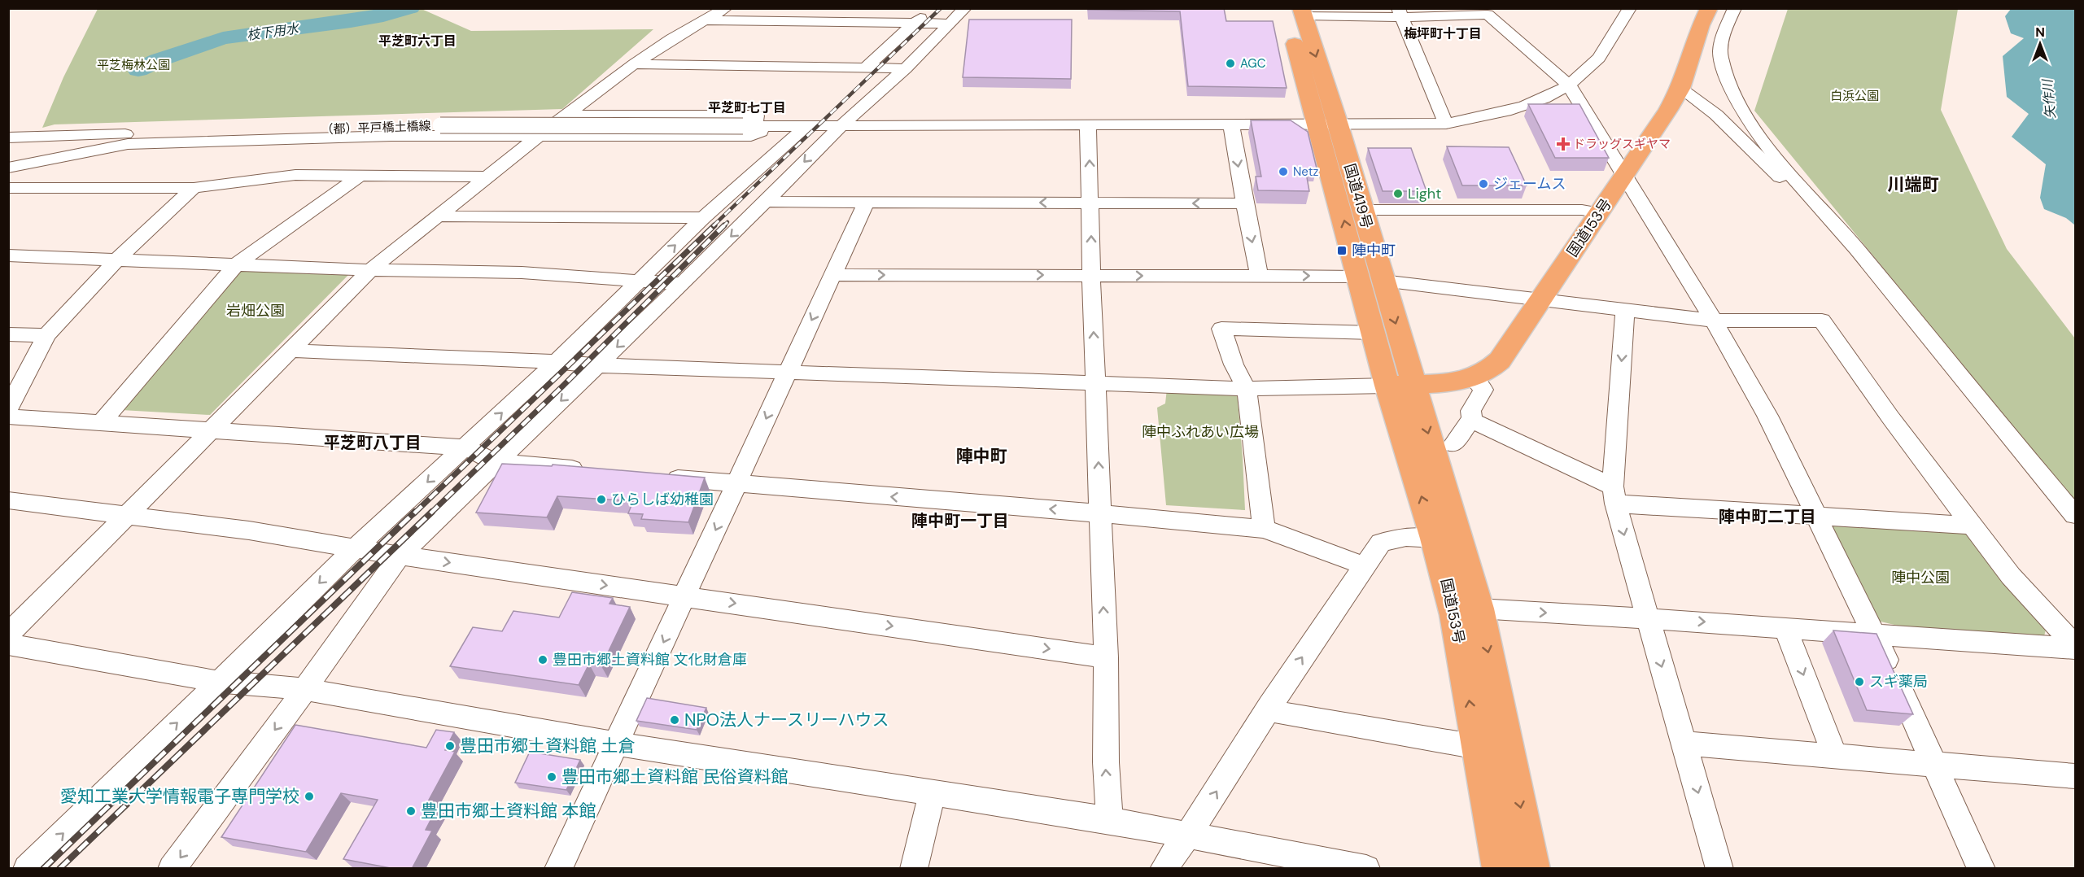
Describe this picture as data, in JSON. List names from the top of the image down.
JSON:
{
  "streets": {
    "highway": ["国道419号", "国道153号"],
    "street": ["（都）平戸橋土橋線"]
  },
  "crossings": [
    ["（都）平戸橋土橋線", "国道419号"],
    ["国道419号", "国道153号"]
  ],
  "districts": [
    "梅坪町十丁目",
    "平芝町六丁目",
    "平芝町七丁目",
    "川端町",
    "平芝町八丁目",
    "陣中町",
    "陣中町二丁目",
    "陣中町一丁目"
  ],
  "water": ["枝下用水", "矢作川"],
  "parks": [
    "平芝梅林公園",
    "白浜公園",
    "岩畑公園",
    "陣中ふれあい広場",
    "陣中公園"
  ],
  "places": {
    "other": [
      "AGC",
      "Netz",
      "ジェームス",
      "Light",
      "ひらしば幼稚園",
      "豊田市郷土資料館 文化財倉庫",
      "スギ薬局",
      "NPO法人ナースリーハウス",
      "豊田市郷土資料館 土倉",
      "豊田市郷土資料館 民俗資料館",
      "愛知工業大学情報電子専門学校",
      "豊田市郷土資料館 本館"
    ],
    "health": ["ドラッグスギヤマ"],
    "transit": ["陣中町"]
  },
  "north": "top"
}
